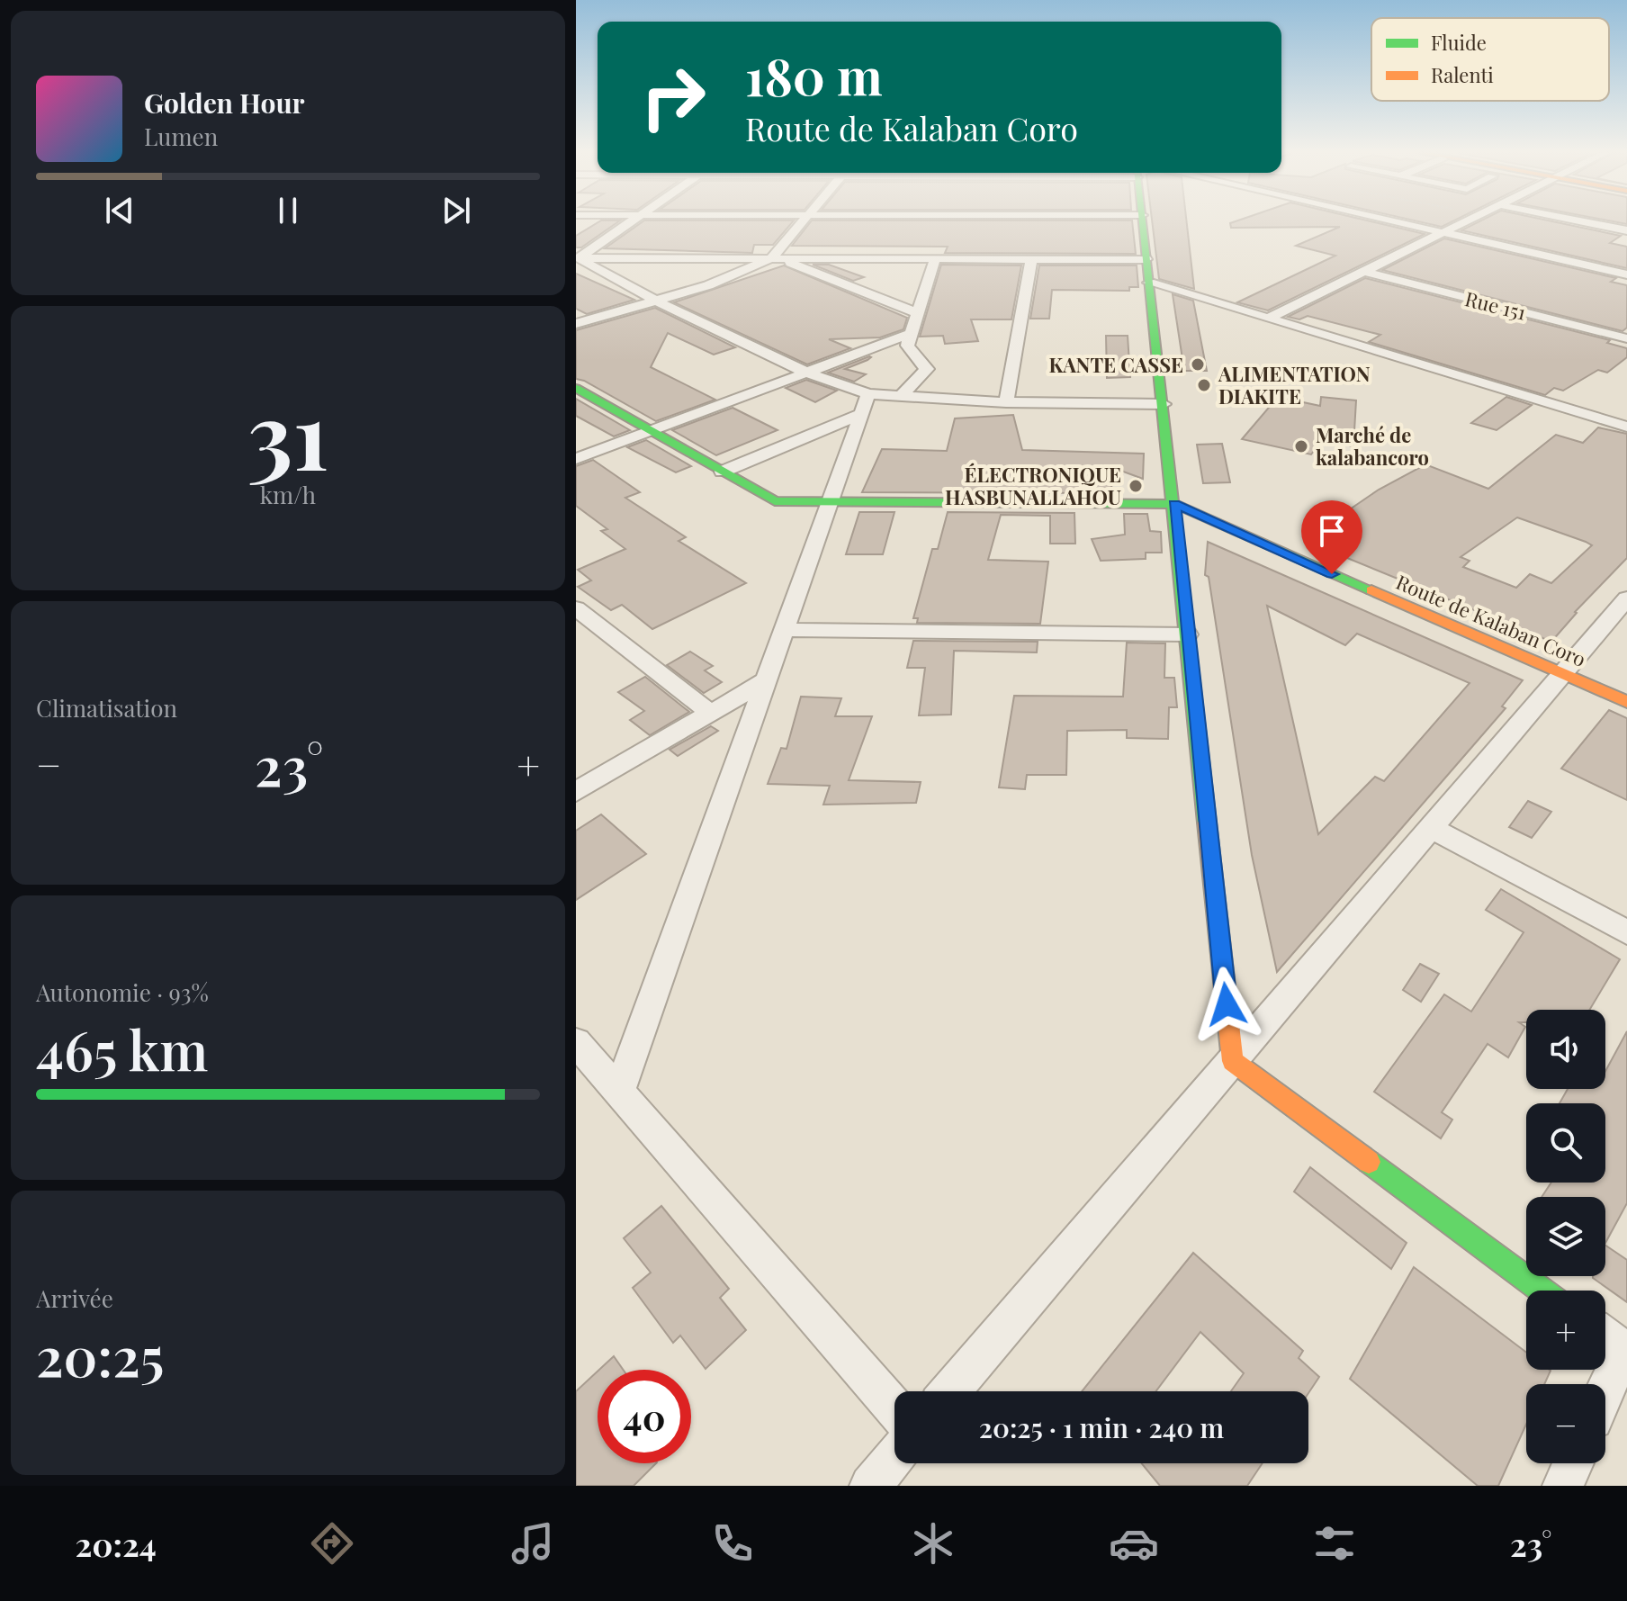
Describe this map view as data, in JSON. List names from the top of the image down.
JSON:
{
  "streets": {
    "street": ["Rue 151", "Route de Kalaban Coro"]
  },
  "places": [
    "KANTE CASSE",
    "ALIMENTATION DIAKITE",
    "Marché de kalabancoro",
    "ÉLECTRONIQUE HASBUNALLAHOU"
  ],
  "legend": ["Fluide", "Ralenti"],
  "page": {
    "turn": ["180 m", "Route de Kalaban Coro"],
    "song": ["Golden Hour", "Lumen"],
    "tile": [
      ["31", "km/h"],
      "Climatisation",
      ["Autonomie · 93%", "465 km"],
      ["Arrivée", "20:25"]
    ],
    "heat": ["−", "23°", "+"],
    "map_buttons": ["+", "−"],
    "limit": "40",
    "trip": "20:25 · 1 min · 240 m",
    "tabs": ["20:24", "23°"]
  }
}
